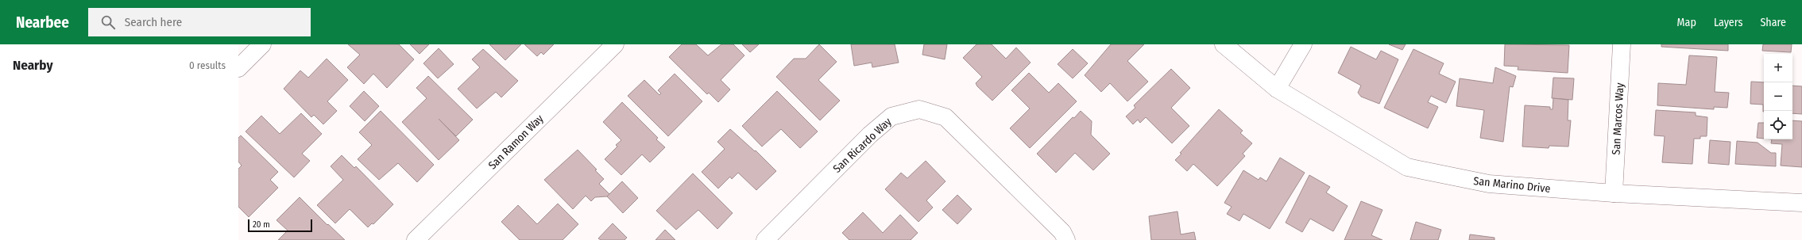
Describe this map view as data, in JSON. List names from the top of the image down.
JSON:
{
  "streets": {
    "street": [
      "San Marcos Way",
      "San Ramon Way",
      "San Ricardo Way",
      "San Marino Drive"
    ]
  },
  "crossings": [
    ["San Marcos Way", "San Marino Drive"]
  ],
  "scale_bar": "20 m",
  "page": {
    "header": "Nearbee",
    "search": "Search here",
    "nav": ["Map", "Layers", "Share"],
    "heading": ["Nearby", "0 results"],
    "map_buttons": ["+", "−"],
    "scale": "20 m"
  }
}
